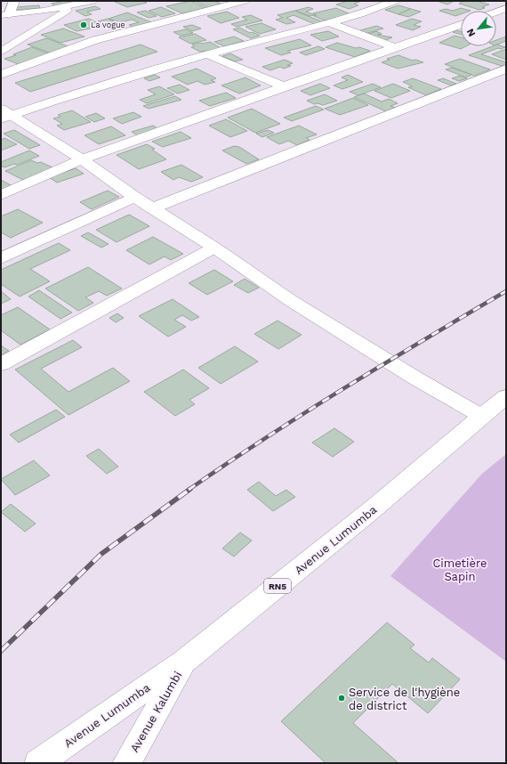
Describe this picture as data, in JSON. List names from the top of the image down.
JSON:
{
  "streets": {
    "main road": ["Avenue Lumumba", "RN5", "Avenue Kalumbi"]
  },
  "crossings": [
    ["Avenue Lumumba", "Avenue Kalumbi"]
  ],
  "parks": ["Cimetière Sapin"],
  "places": ["La vogue", "Service de l'hygiène de district"],
  "north": "bottom left"
}
